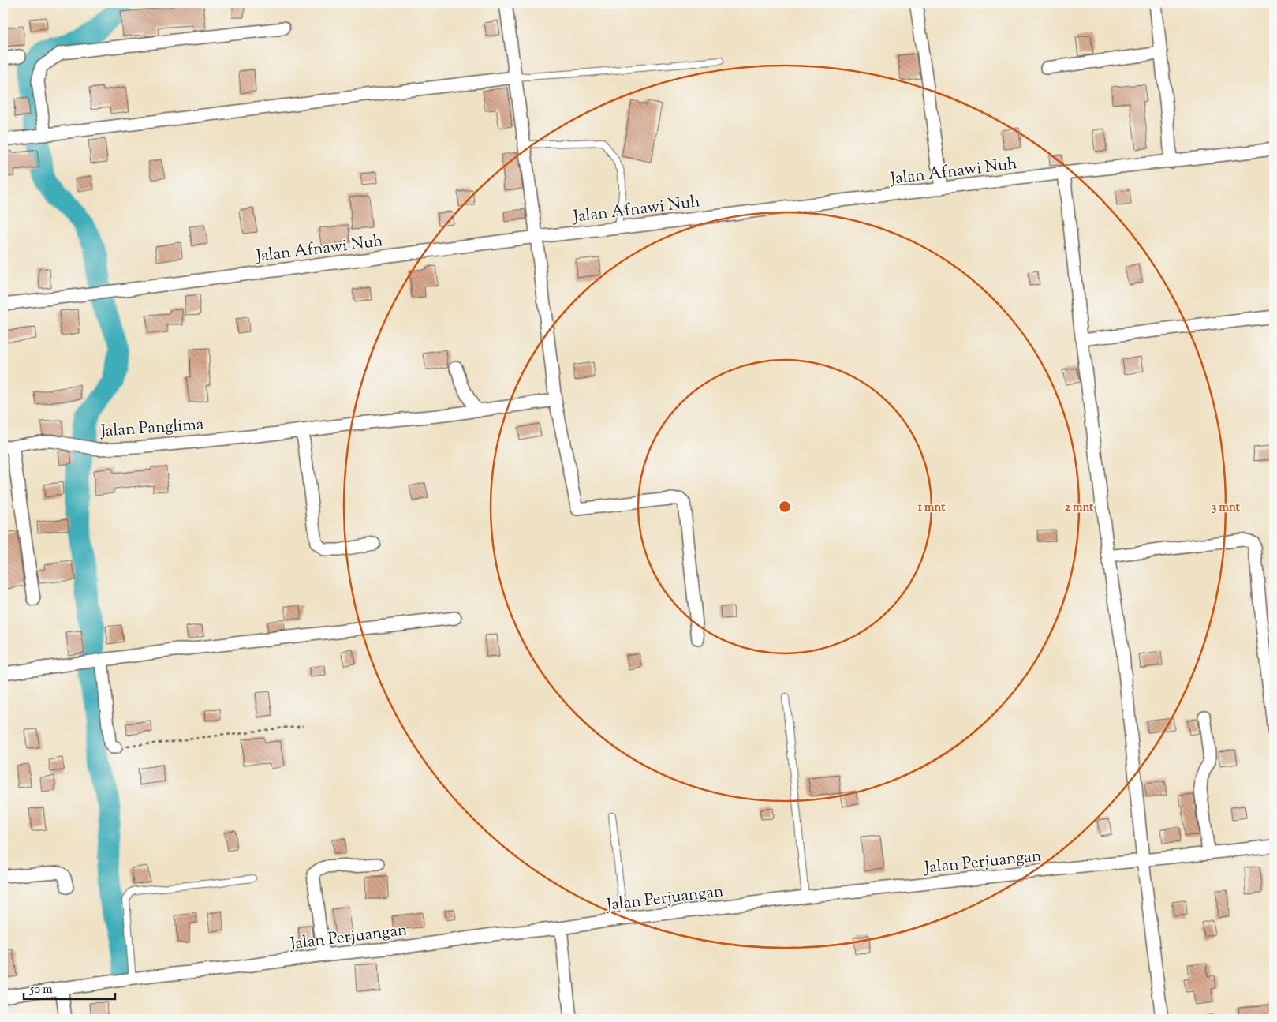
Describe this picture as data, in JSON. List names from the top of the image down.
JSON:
{
  "streets": {
    "street": ["Jalan Afnawi Nuh", "Jalan Panglima", "Jalan Perjuangan"]
  },
  "scale_bar": "50 m",
  "rings": ["1 mnt", "2 mnt", "3 mnt"]
}
